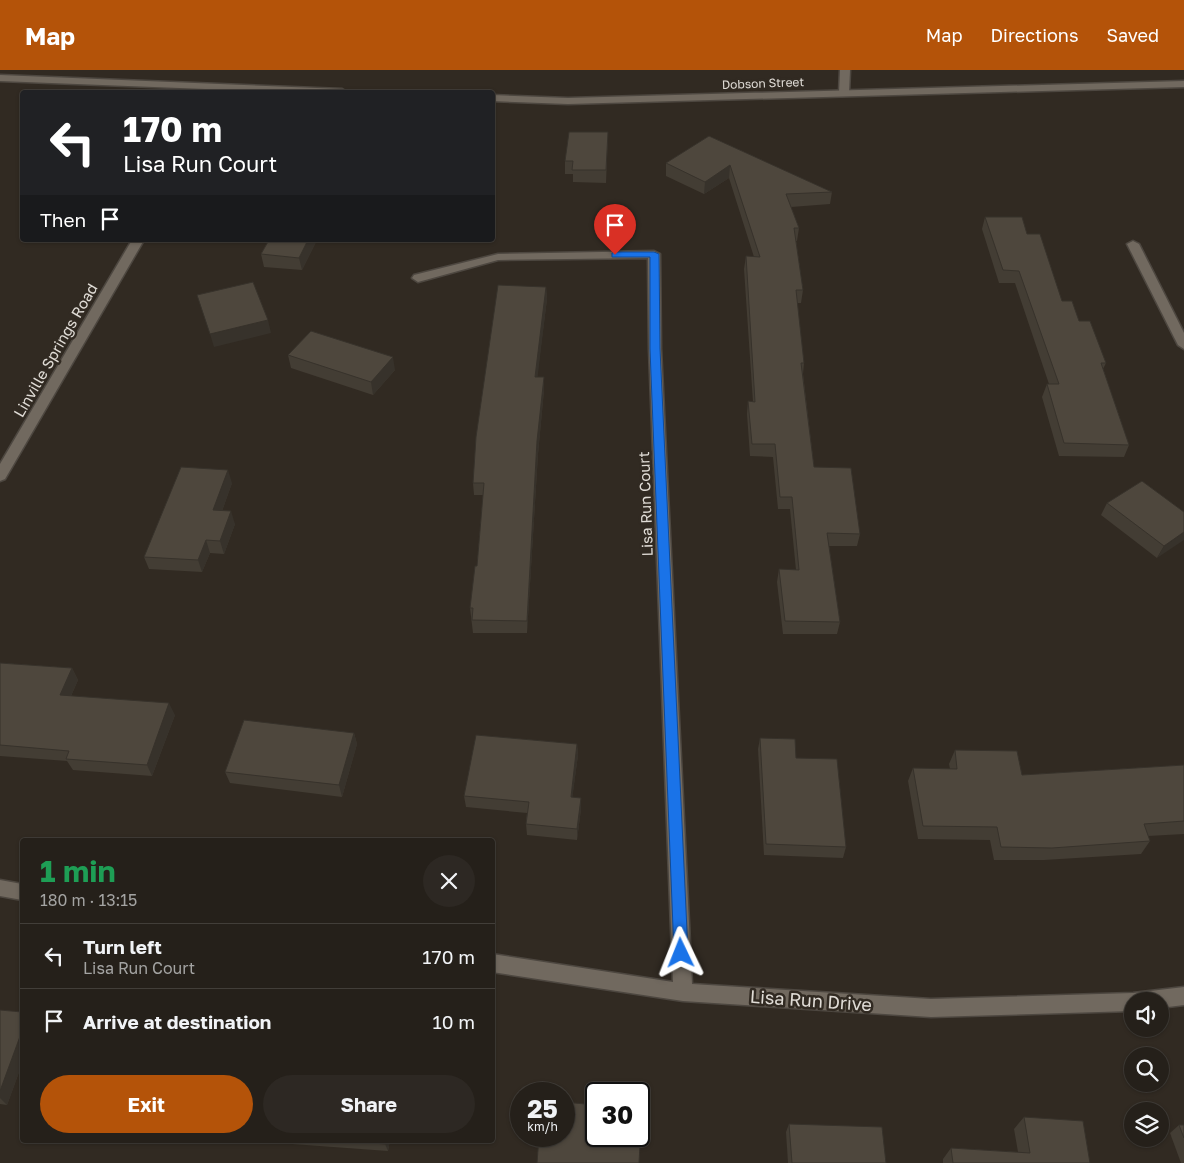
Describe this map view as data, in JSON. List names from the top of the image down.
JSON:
{
  "streets": {
    "street": [
      "Dobson Street",
      "Linville Springs Road",
      "Lisa Run Court",
      "Lisa Run Drive"
    ]
  },
  "crossings": [
    ["Lisa Run Court", "Lisa Run Drive"]
  ],
  "page": {
    "header": "Map",
    "nav": ["Map", "Directions", "Saved"],
    "turn": ["170 m", "Lisa Run Court"],
    "then": "Then",
    "heading": ["1 min", "180 m · 13:15"],
    "list": [
      {
        "name": "Turn left",
        "note": "Lisa Run Court",
        "value": "170 m"
      },
      {
        "name": "Arrive at destination",
        "value": "10 m"
      }
    ],
    "buttons": ["Exit", "Share"],
    "speed": "25 km/h",
    "limit": "30"
  }
}
